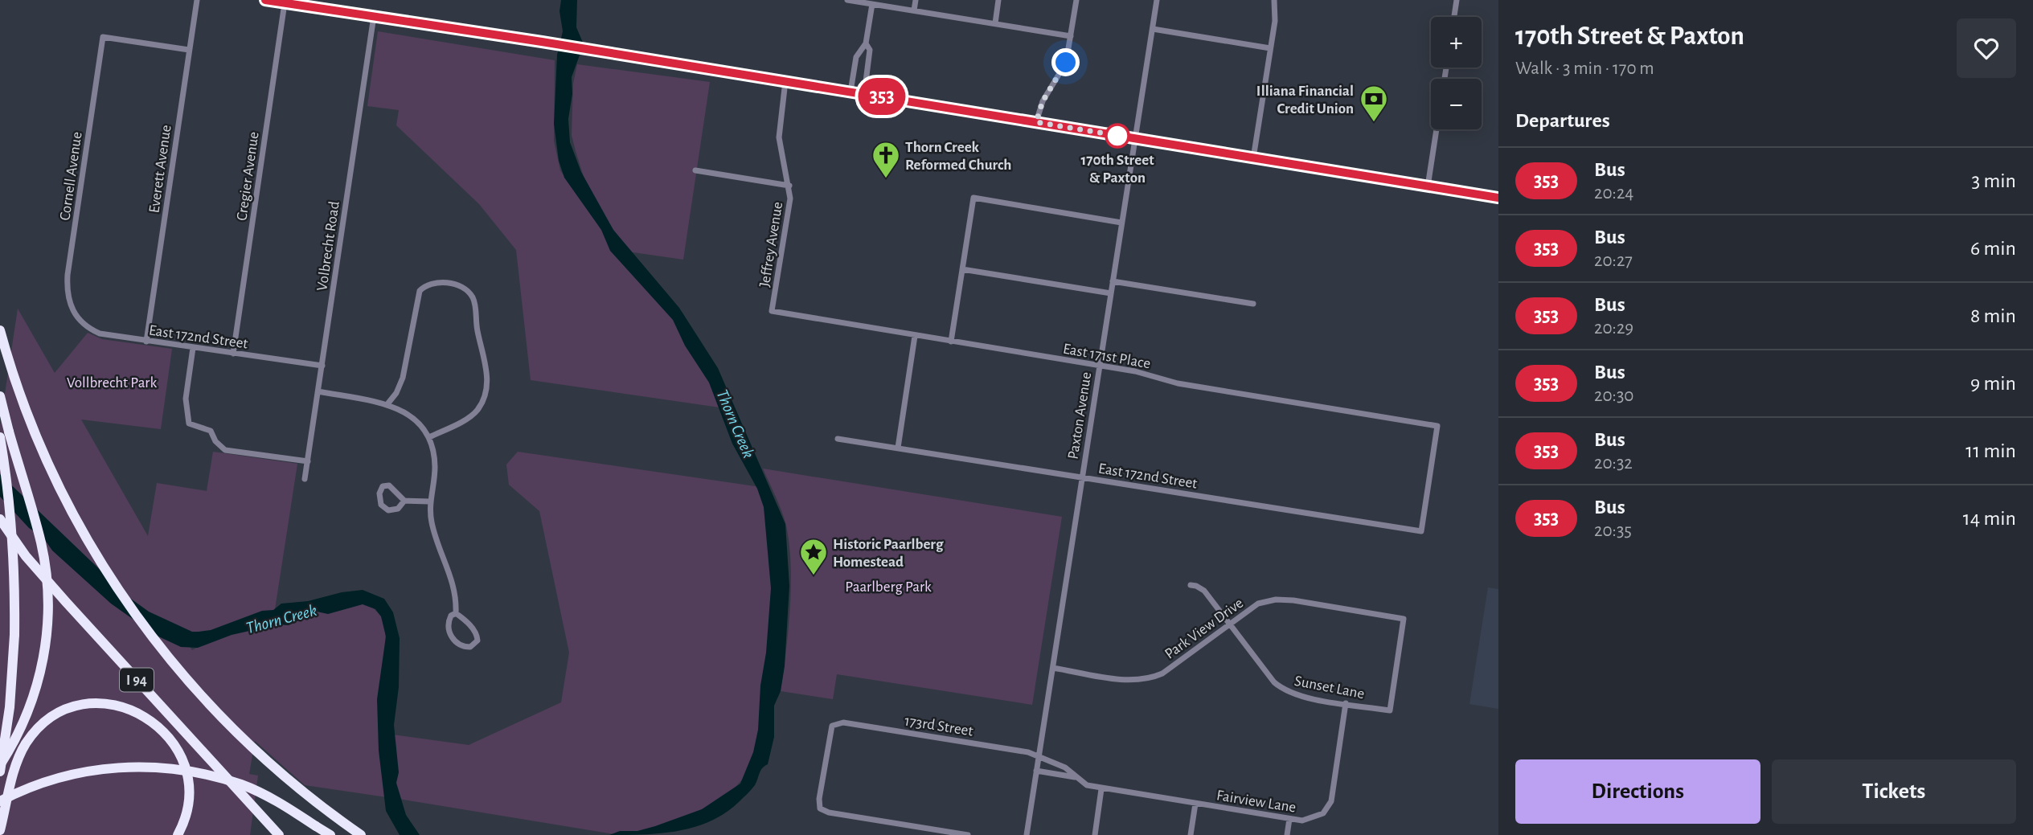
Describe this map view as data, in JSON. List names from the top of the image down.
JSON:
{
  "streets": {
    "highway": ["I 94"],
    "street": [
      "Everett Avenue",
      "Cornell Avenue",
      "Cregier Avenue",
      "Jeffrey Avenue",
      "Volbrecht Road",
      "East 172nd Street",
      "East 171st Place",
      "Paxton Avenue",
      "Park View Drive",
      "Sunset Lane",
      "173rd Street",
      "Fairview Lane"
    ]
  },
  "crossings": [
    ["Everett Avenue", "Cornell Avenue"],
    ["Everett Avenue", "East 172nd Street"],
    ["Cornell Avenue", "East 172nd Street"],
    ["Cregier Avenue", "East 172nd Street"],
    ["Jeffrey Avenue", "East 171st Place"],
    ["Volbrecht Road", "East 172nd Street"],
    ["East 172nd Street", "East 171st Place"],
    ["East 172nd Street", "Paxton Avenue"],
    ["East 171st Place", "Paxton Avenue"],
    ["Paxton Avenue", "Park View Drive"],
    ["Paxton Avenue", "173rd Street"],
    ["Paxton Avenue", "Fairview Lane"],
    ["Park View Drive", "Sunset Lane"],
    ["Sunset Lane", "Fairview Lane"],
    ["173rd Street", "Fairview Lane"]
  ],
  "water": ["Thorn Creek"],
  "parks": ["Vollbrecht Park", "Paarlberg Park"],
  "places": {
    "bank": ["Illiana Financial Credit Union"],
    "other": ["170th Street & Paxton"],
    "church": ["Thorn Creek Reformed Church"],
    "place": ["Historic Paarlberg Homestead"]
  },
  "lines": ["bus line 353"],
  "page": {
    "on_map": "353",
    "heading": [
      ["170th Street & Paxton", "Walk · 3 min · 170 m"],
      "Departures"
    ],
    "map_buttons": ["+", "−"],
    "list": [
      {
        "mark": "353",
        "name": "Bus",
        "note": "20:24",
        "value": "3 min"
      },
      {
        "mark": "353",
        "name": "Bus",
        "note": "20:27",
        "value": "6 min"
      },
      {
        "mark": "353",
        "name": "Bus",
        "note": "20:29",
        "value": "8 min"
      },
      {
        "mark": "353",
        "name": "Bus",
        "note": "20:30",
        "value": "9 min"
      },
      {
        "mark": "353",
        "name": "Bus",
        "note": "20:32",
        "value": "11 min"
      },
      {
        "mark": "353",
        "name": "Bus",
        "note": "20:35",
        "value": "14 min"
      }
    ],
    "buttons": ["Directions", "Tickets"]
  }
}
